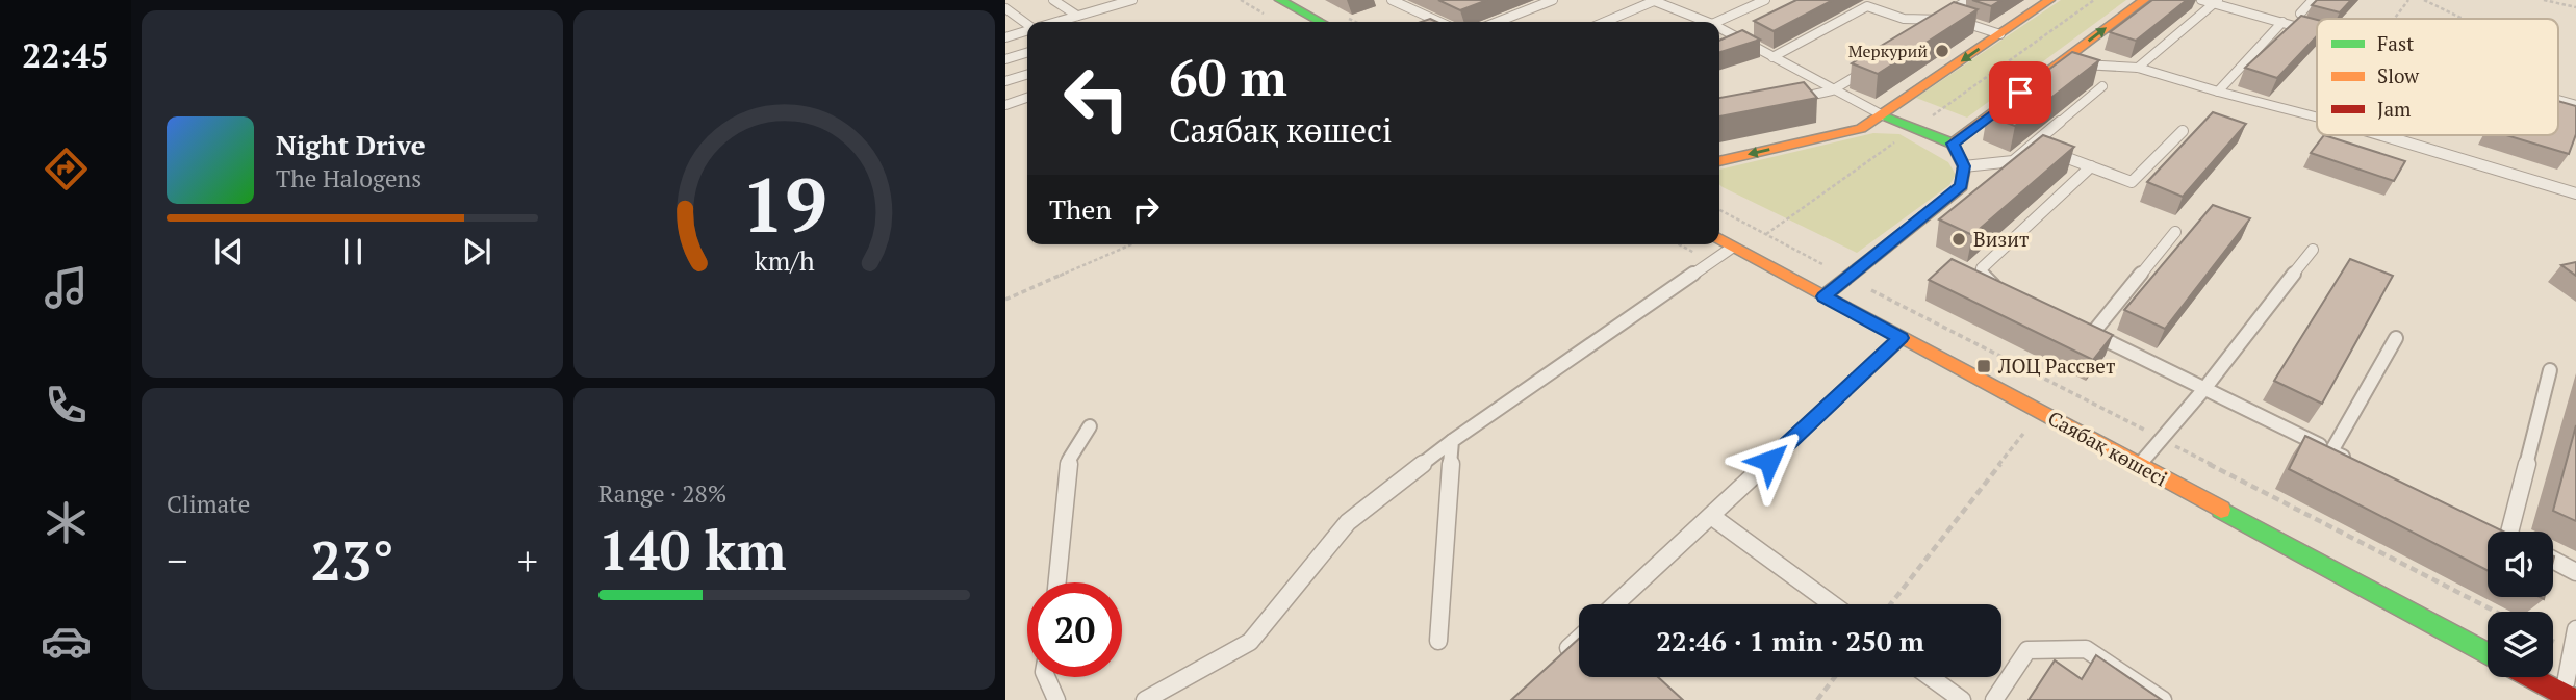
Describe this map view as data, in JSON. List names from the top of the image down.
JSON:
{
  "streets": {
    "street": ["Саябақ көшесі"]
  },
  "places": {
    "other": ["Меркурий", "Визит"],
    "transit": ["ЛОЦ Рассвет"]
  },
  "legend": ["Fast", "Slow", "Jam"],
  "page": {
    "tabs": "22:45",
    "turn": ["60 m", "Саябақ көшесі"],
    "song": ["Night Drive", "The Halogens"],
    "then": "Then",
    "tile": [
      "Climate",
      ["Range · 28%", "140 km"]
    ],
    "heat": ["−", "23°", "+"],
    "limit": "20",
    "trip": "22:46 · 1 min · 250 m",
    "gauge": ["19", "km/h"]
  }
}
